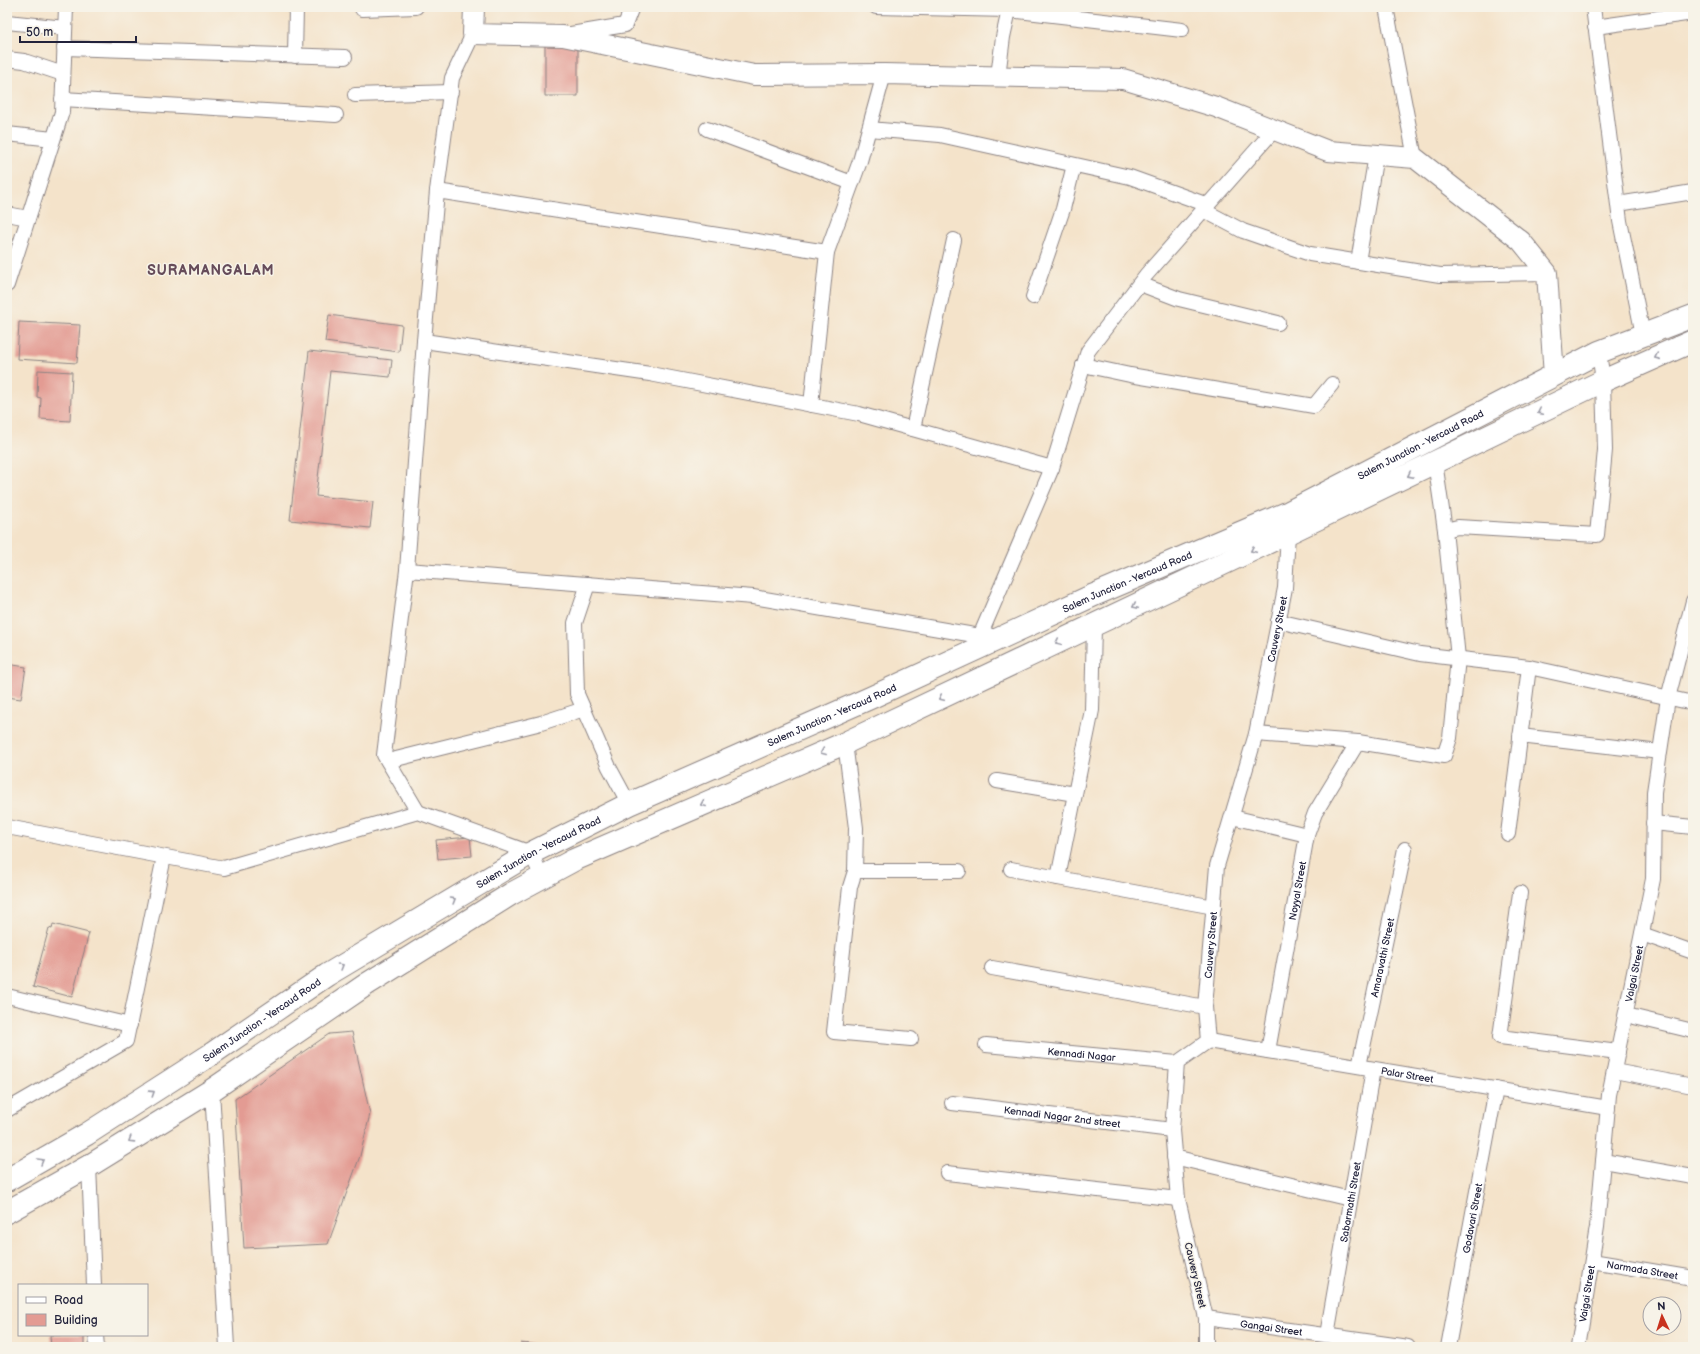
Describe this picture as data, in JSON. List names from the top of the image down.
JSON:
{
  "streets": {
    "main road": ["Salem Junction - Yercaud Road"],
    "street": [
      "Cauvery Street",
      "Noyyal Street",
      "Amaravathi Street",
      "Vaigai Street",
      "Kennadi Nagar",
      "Palar Street",
      "Kennadi Nagar 2nd street",
      "Sabarmathi Street",
      "Godavari Street",
      "Narmada Street",
      "Gangai Street"
    ]
  },
  "crossings": [
    ["Cauvery Street", "Kennadi Nagar"],
    ["Cauvery Street", "Palar Street"],
    ["Cauvery Street", "Kennadi Nagar 2nd street"],
    ["Cauvery Street", "Gangai Street"],
    ["Noyyal Street", "Palar Street"],
    ["Amaravathi Street", "Palar Street"],
    ["Amaravathi Street", "Sabarmathi Street"],
    ["Vaigai Street", "Palar Street"],
    ["Vaigai Street", "Narmada Street"],
    ["Palar Street", "Sabarmathi Street"],
    ["Palar Street", "Godavari Street"],
    ["Sabarmathi Street", "Gangai Street"]
  ],
  "districts": ["SURAMANGALAM"],
  "legend": ["Road", "Building"],
  "scale_bar": "50 m",
  "north": "top"
}
